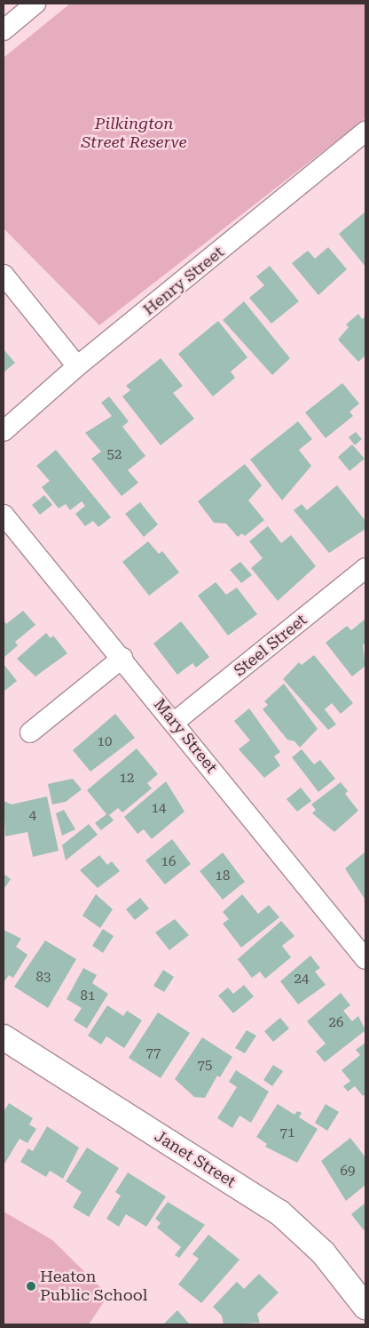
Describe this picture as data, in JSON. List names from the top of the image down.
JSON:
{
  "streets": {
    "street": [
      "Henry Street",
      "Steel Street",
      "Mary Street",
      "Janet Street"
    ]
  },
  "crossings": [
    ["Steel Street", "Mary Street"]
  ],
  "parks": ["Pilkington Street Reserve"],
  "places": ["Heaton Public School"],
  "house_numbers": [
    "52",
    "10",
    "12",
    "14",
    "4",
    "16",
    "18",
    "83",
    "24",
    "81",
    "26",
    "77",
    "75",
    "71",
    "69"
  ]
}
